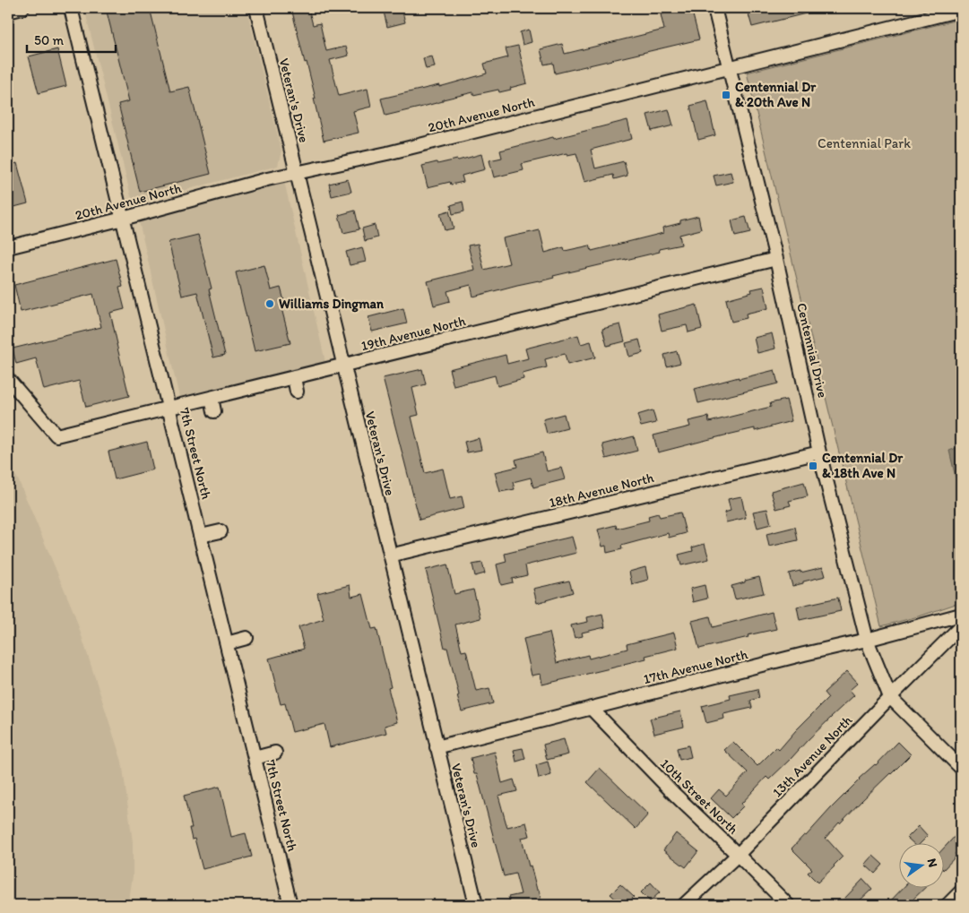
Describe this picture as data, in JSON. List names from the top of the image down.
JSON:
{
  "streets": {
    "street": [
      "Veteran's Drive",
      "20th Avenue North",
      "19th Avenue North",
      "Centennial Drive",
      "7th Street North",
      "18th Avenue North",
      "17th Avenue North",
      "13th Avenue North",
      "10th Street North"
    ]
  },
  "crossings": [
    ["Veteran's Drive", "20th Avenue North"],
    ["Veteran's Drive", "19th Avenue North"],
    ["Veteran's Drive", "18th Avenue North"],
    ["Veteran's Drive", "17th Avenue North"],
    ["20th Avenue North", "Centennial Drive"],
    ["20th Avenue North", "7th Street North"],
    ["19th Avenue North", "Centennial Drive"],
    ["19th Avenue North", "7th Street North"],
    ["Centennial Drive", "18th Avenue North"],
    ["Centennial Drive", "17th Avenue North"],
    ["Centennial Drive", "13th Avenue North"],
    ["17th Avenue North", "10th Street North"],
    ["13th Avenue North", "10th Street North"]
  ],
  "parks": ["Centennial Park"],
  "places": {
    "transit": ["Centennial Dr & 20th Ave N", "Centennial Dr & 18th Ave N"],
    "other": ["Williams Dingman"]
  },
  "scale_bar": "50 m",
  "north": "right"
}
